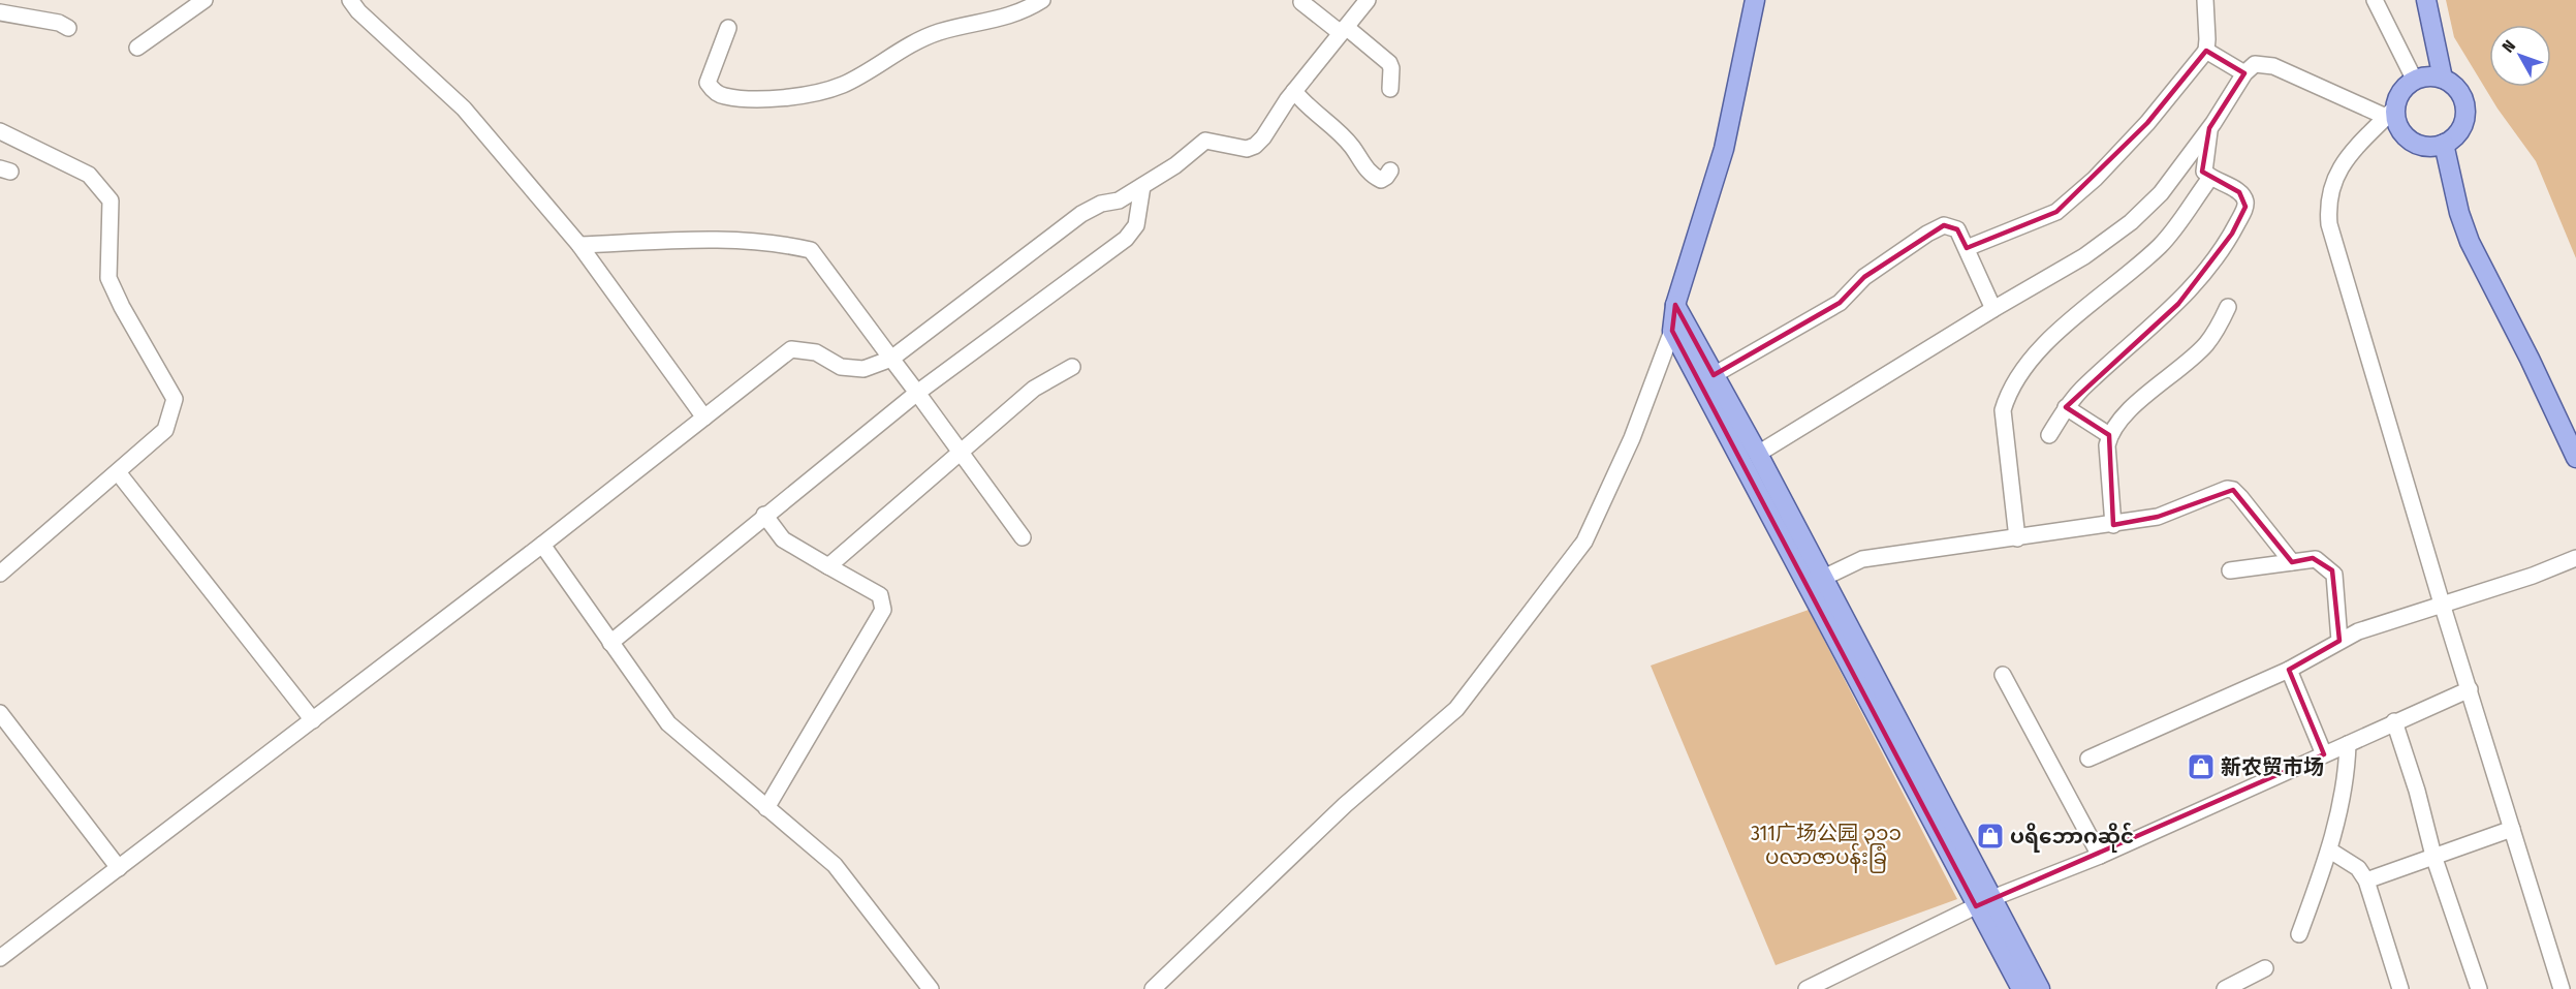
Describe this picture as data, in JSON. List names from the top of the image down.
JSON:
{
  "parks": ["311广场公园 ၃၁၁ ပလာဇာပန်းခြံ"],
  "places": {
    "shop": ["新农贸市场", "ပရိဘောဂဆိုင်"]
  },
  "north": "top left"
}
